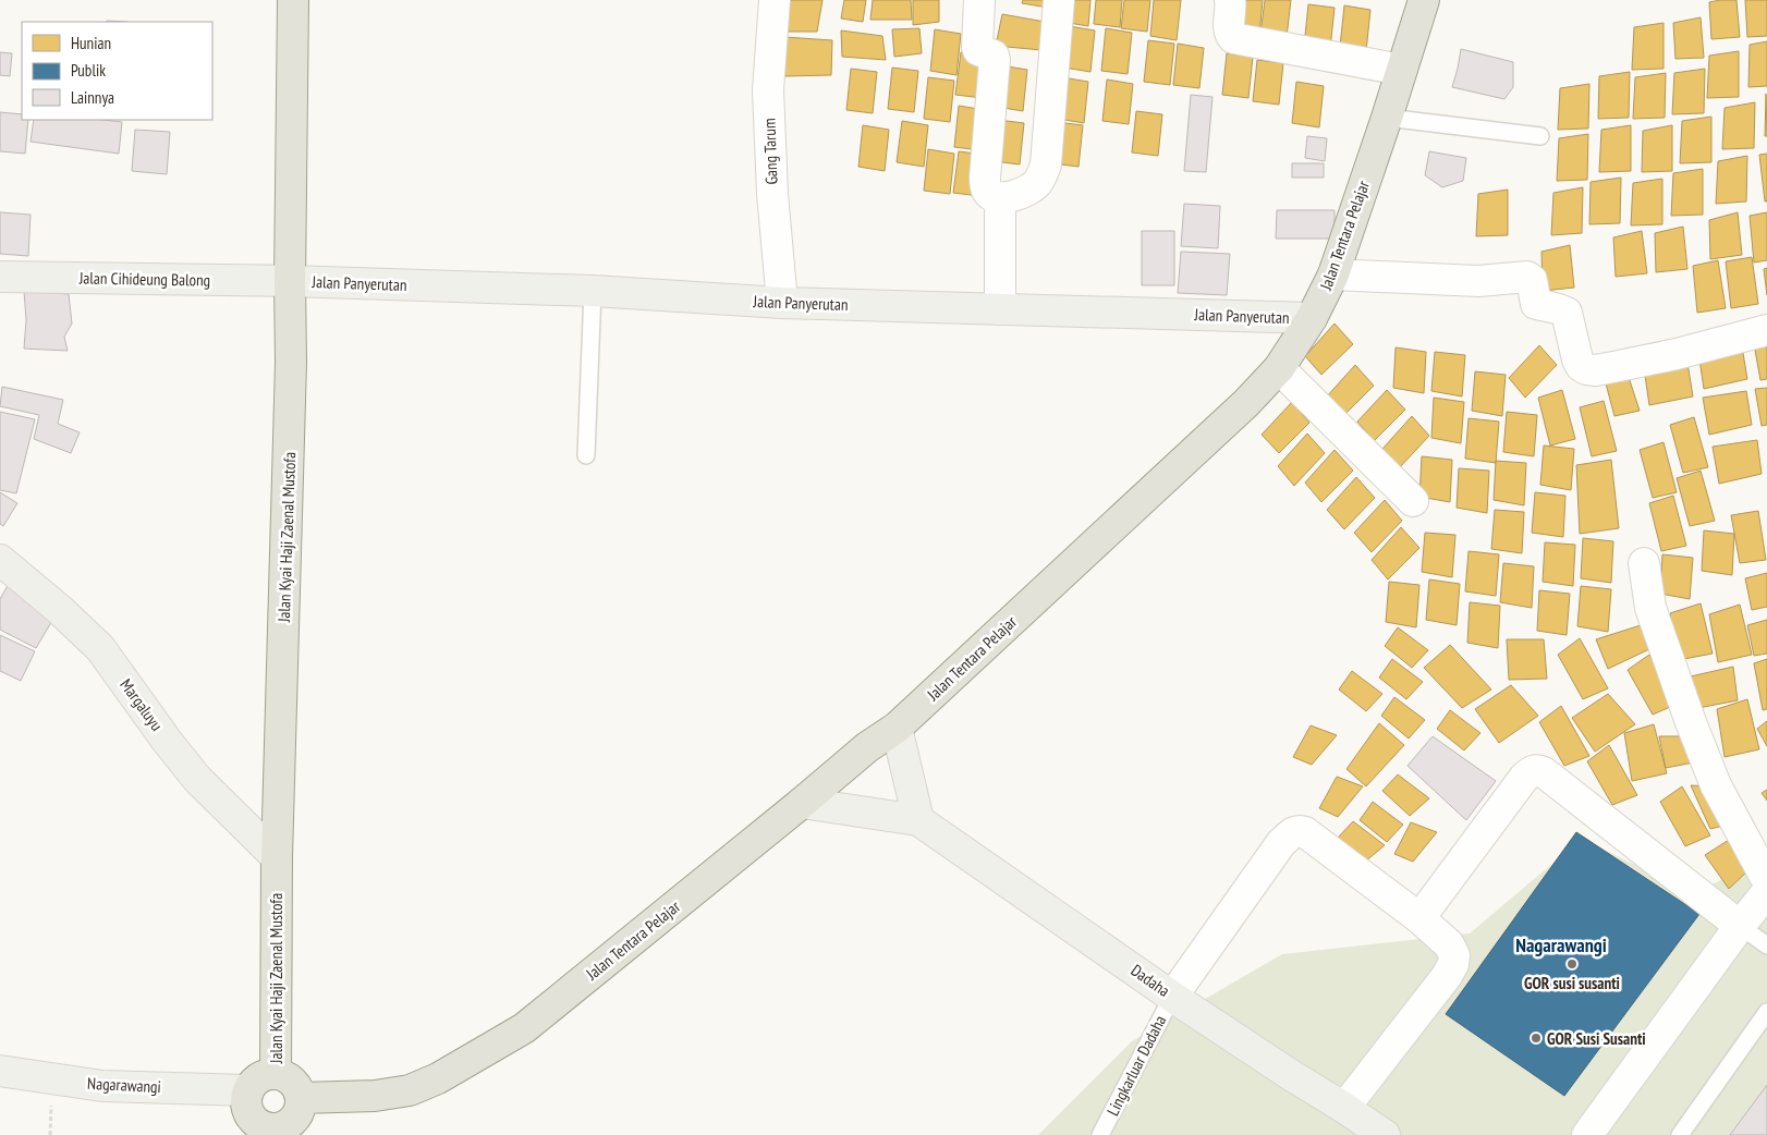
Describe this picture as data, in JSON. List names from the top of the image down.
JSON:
{
  "streets": {
    "main road": ["Jalan Tentara Pelajar", "Jalan Kyai Haji Zaenal Mustofa"],
    "street": [
      "Gang Tarum",
      "Jalan Cihideung Balong",
      "Jalan Panyerutan",
      "Margaluyu",
      "Dadaha",
      "Nagarawangi"
    ],
    "lane": ["Lingkarluar Dadaha"]
  },
  "crossings": [
    ["Gang Tarum", "Jalan Panyerutan"],
    ["Jalan Tentara Pelajar", "Jalan Panyerutan"],
    ["Jalan Tentara Pelajar", "Jalan Kyai Haji Zaenal Mustofa"],
    ["Jalan Tentara Pelajar", "Dadaha"],
    ["Jalan Tentara Pelajar", "Nagarawangi"],
    ["Jalan Cihideung Balong", "Jalan Panyerutan"],
    ["Jalan Cihideung Balong", "Jalan Kyai Haji Zaenal Mustofa"],
    ["Jalan Panyerutan", "Jalan Kyai Haji Zaenal Mustofa"],
    ["Jalan Kyai Haji Zaenal Mustofa", "Margaluyu"],
    ["Jalan Kyai Haji Zaenal Mustofa", "Nagarawangi"],
    ["Dadaha", "Lingkarluar Dadaha"]
  ],
  "districts": ["Nagarawangi"],
  "places": ["GOR susi susanti", "GOR Susi Susanti"],
  "legend": ["Hunian", "Publik", "Lainnya"]
}
